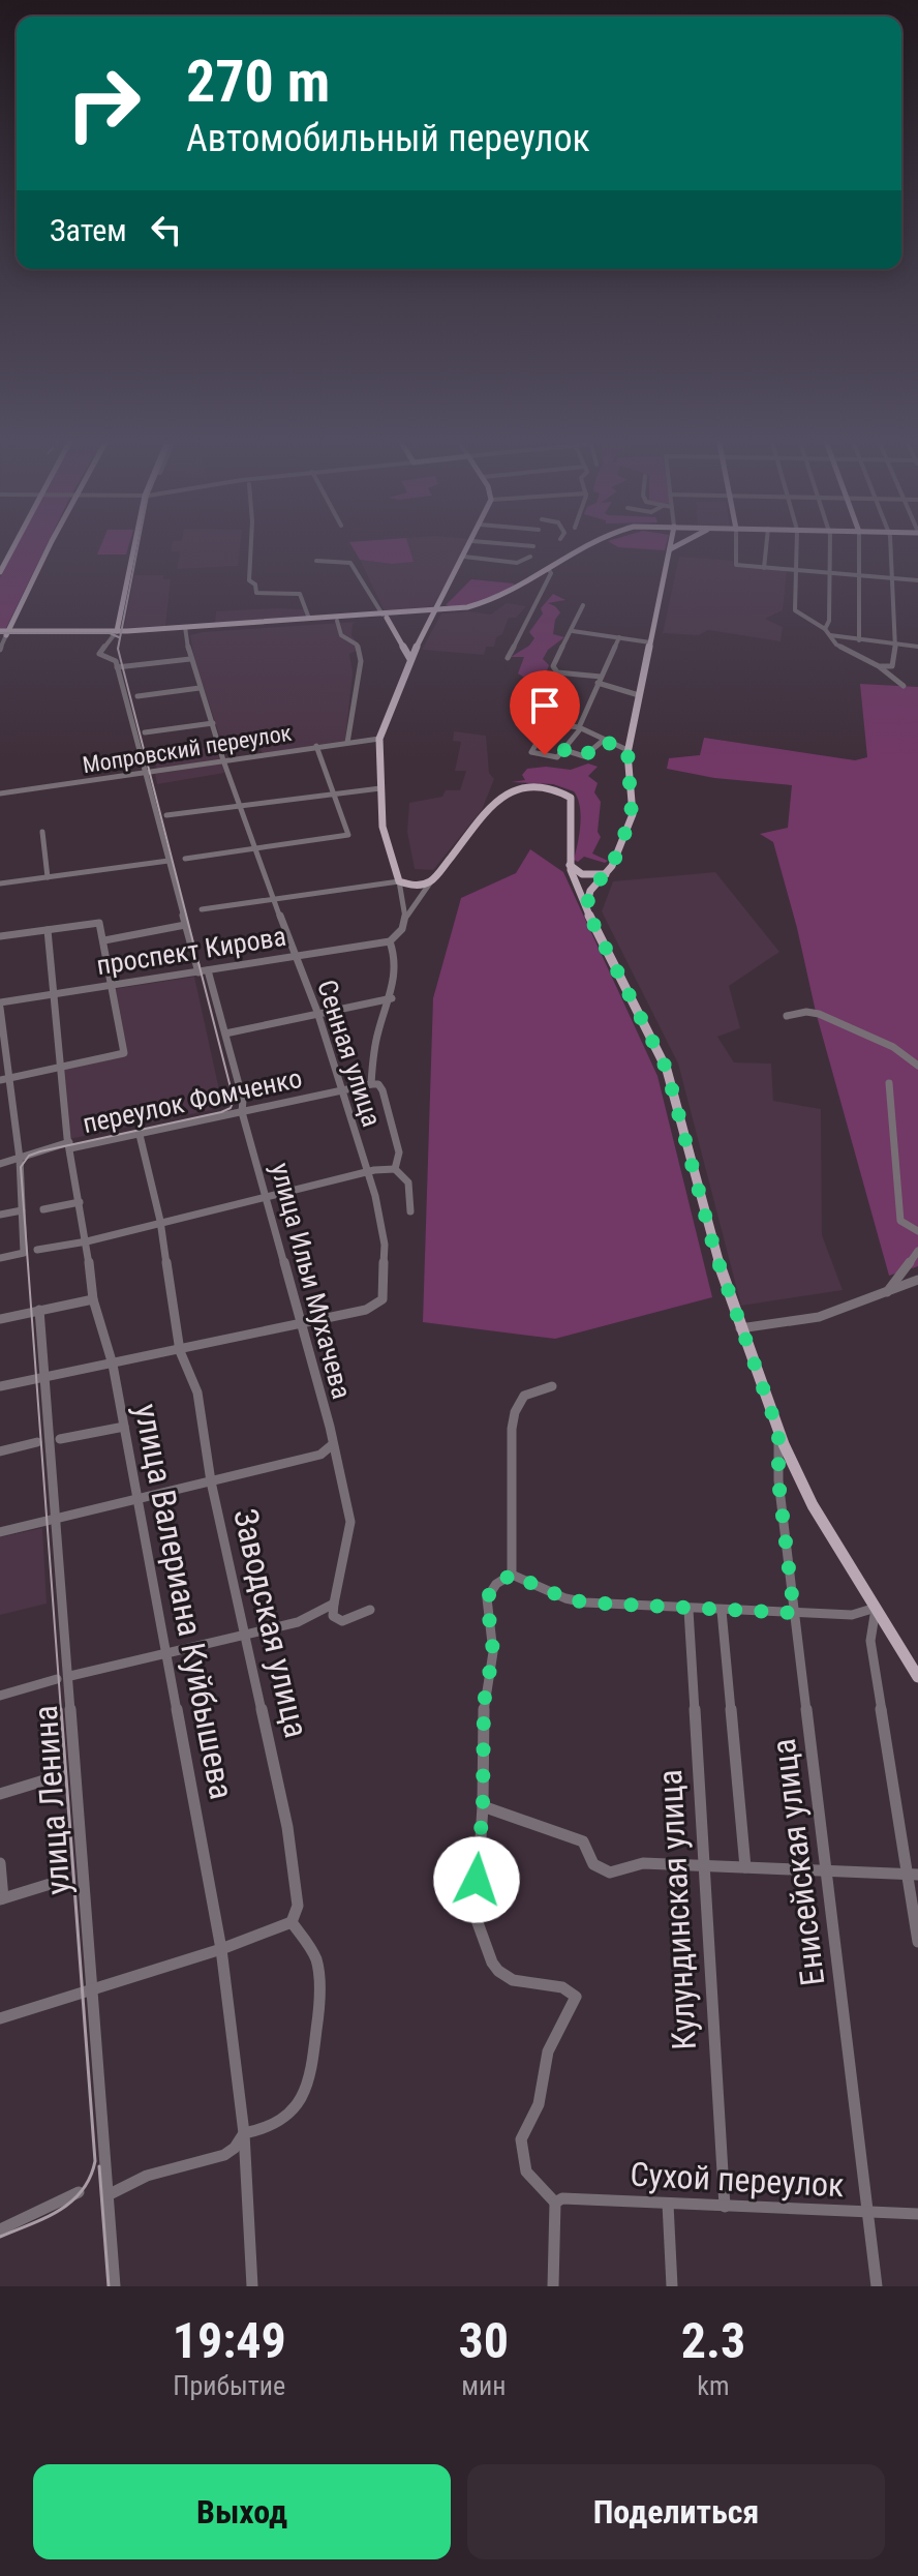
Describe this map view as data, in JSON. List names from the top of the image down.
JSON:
{
  "streets": {
    "street": [
      "Мопровский переулок",
      "проспект Кирова",
      "Сенная улица",
      "переулок Фомченко",
      "улица Ильи Мухачева",
      "улица Валериана Куйбышева",
      "Заводская улица",
      "улица Ленина",
      "Енисейская улица",
      "Кулундинская улица",
      "Сухой переулок"
    ]
  },
  "crossings": [
    ["Мопровский переулок", "Сенная улица"],
    ["проспект Кирова", "Сенная улица"],
    ["проспект Кирова", "улица Ильи Мухачева"],
    ["проспект Кирова", "улица Валериана Куйбышева"],
    ["Сенная улица", "переулок Фомченко"],
    ["Сенная улица", "улица Ильи Мухачева"],
    ["переулок Фомченко", "улица Ильи Мухачева"],
    ["переулок Фомченко", "улица Валериана Куйбышева"],
    ["переулок Фомченко", "Заводская улица"],
    ["Енисейская улица", "Сухой переулок"],
    ["Кулундинская улица", "Сухой переулок"]
  ],
  "page": {
    "turn": ["270 m", "Автомобильный переулок"],
    "then": "Затем",
    "eta": [
      "19:49",
      "Прибытие",
      "30",
      "мин",
      "2.3",
      "km"
    ],
    "buttons": ["Выход", "Поделиться"]
  }
}
